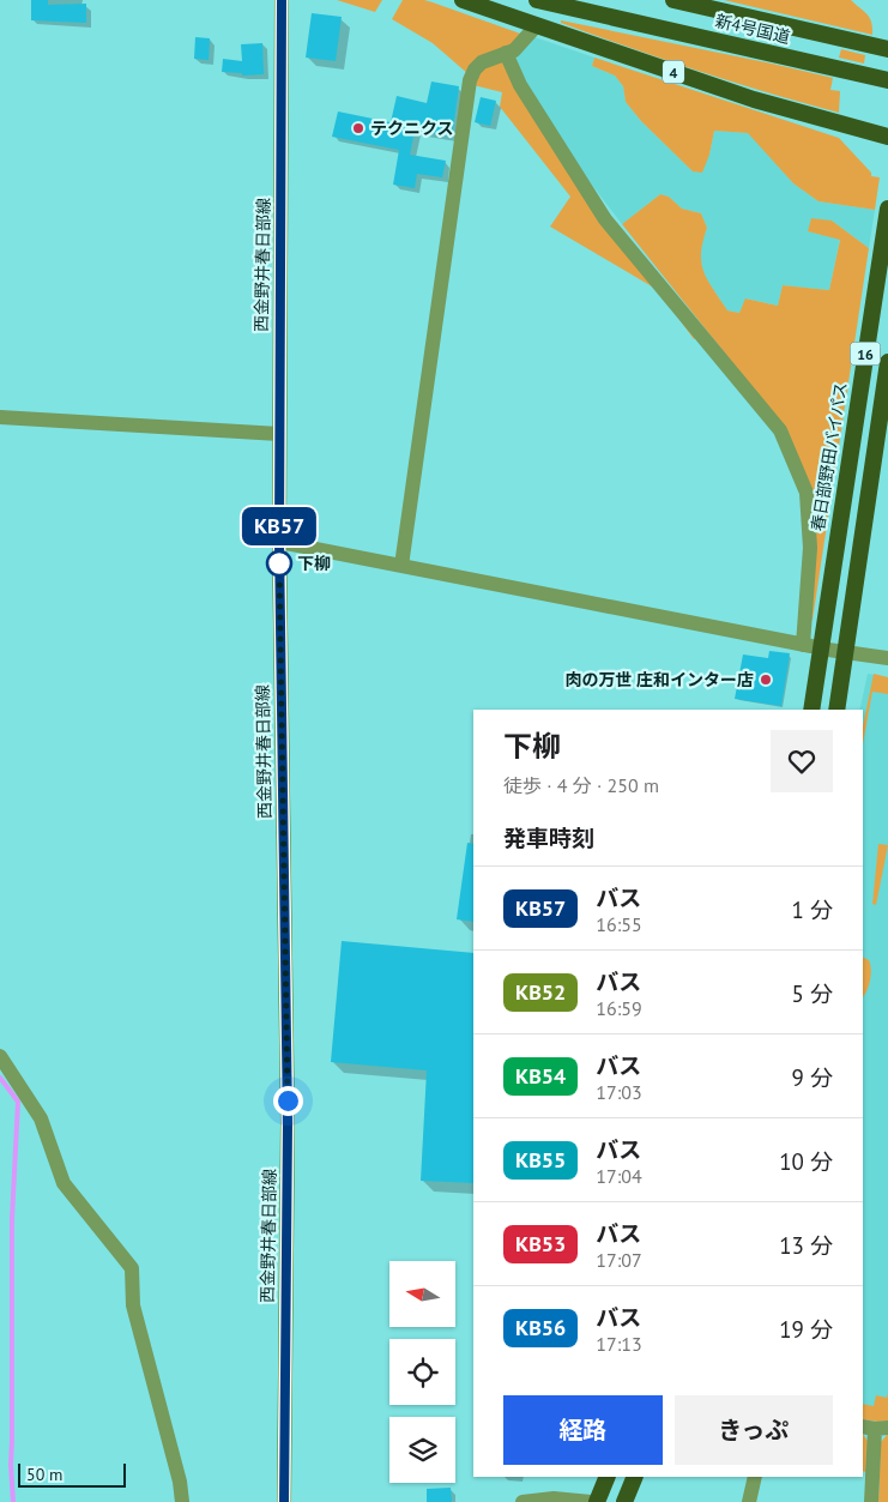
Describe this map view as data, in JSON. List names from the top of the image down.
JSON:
{
  "streets": {
    "highway": [
      "新4号国道",
      "4",
      "16",
      "春日部野田バイパス"
    ],
    "main road": ["西金野井春日部線"]
  },
  "places": ["テクニクス", "下柳", "肉の万世 庄和インター店"],
  "lines": ["bus line KB57"],
  "scale_bar": "50 m",
  "north": "left",
  "page": {
    "on_map": "KB57",
    "heading": [
      ["下柳", "徒歩 · 4 分 · 250 m"],
      "発車時刻"
    ],
    "list": [
      {
        "mark": "KB57",
        "name": "バス",
        "note": "16:55",
        "value": "1 分"
      },
      {
        "mark": "KB52",
        "name": "バス",
        "note": "16:59",
        "value": "5 分"
      },
      {
        "mark": "KB54",
        "name": "バス",
        "note": "17:03",
        "value": "9 分"
      },
      {
        "mark": "KB55",
        "name": "バス",
        "note": "17:04",
        "value": "10 分"
      },
      {
        "mark": "KB53",
        "name": "バス",
        "note": "17:07",
        "value": "13 分"
      },
      {
        "mark": "KB56",
        "name": "バス",
        "note": "17:13",
        "value": "19 分"
      }
    ],
    "buttons": ["経路", "きっぷ"],
    "scale": "50 m"
  }
}
